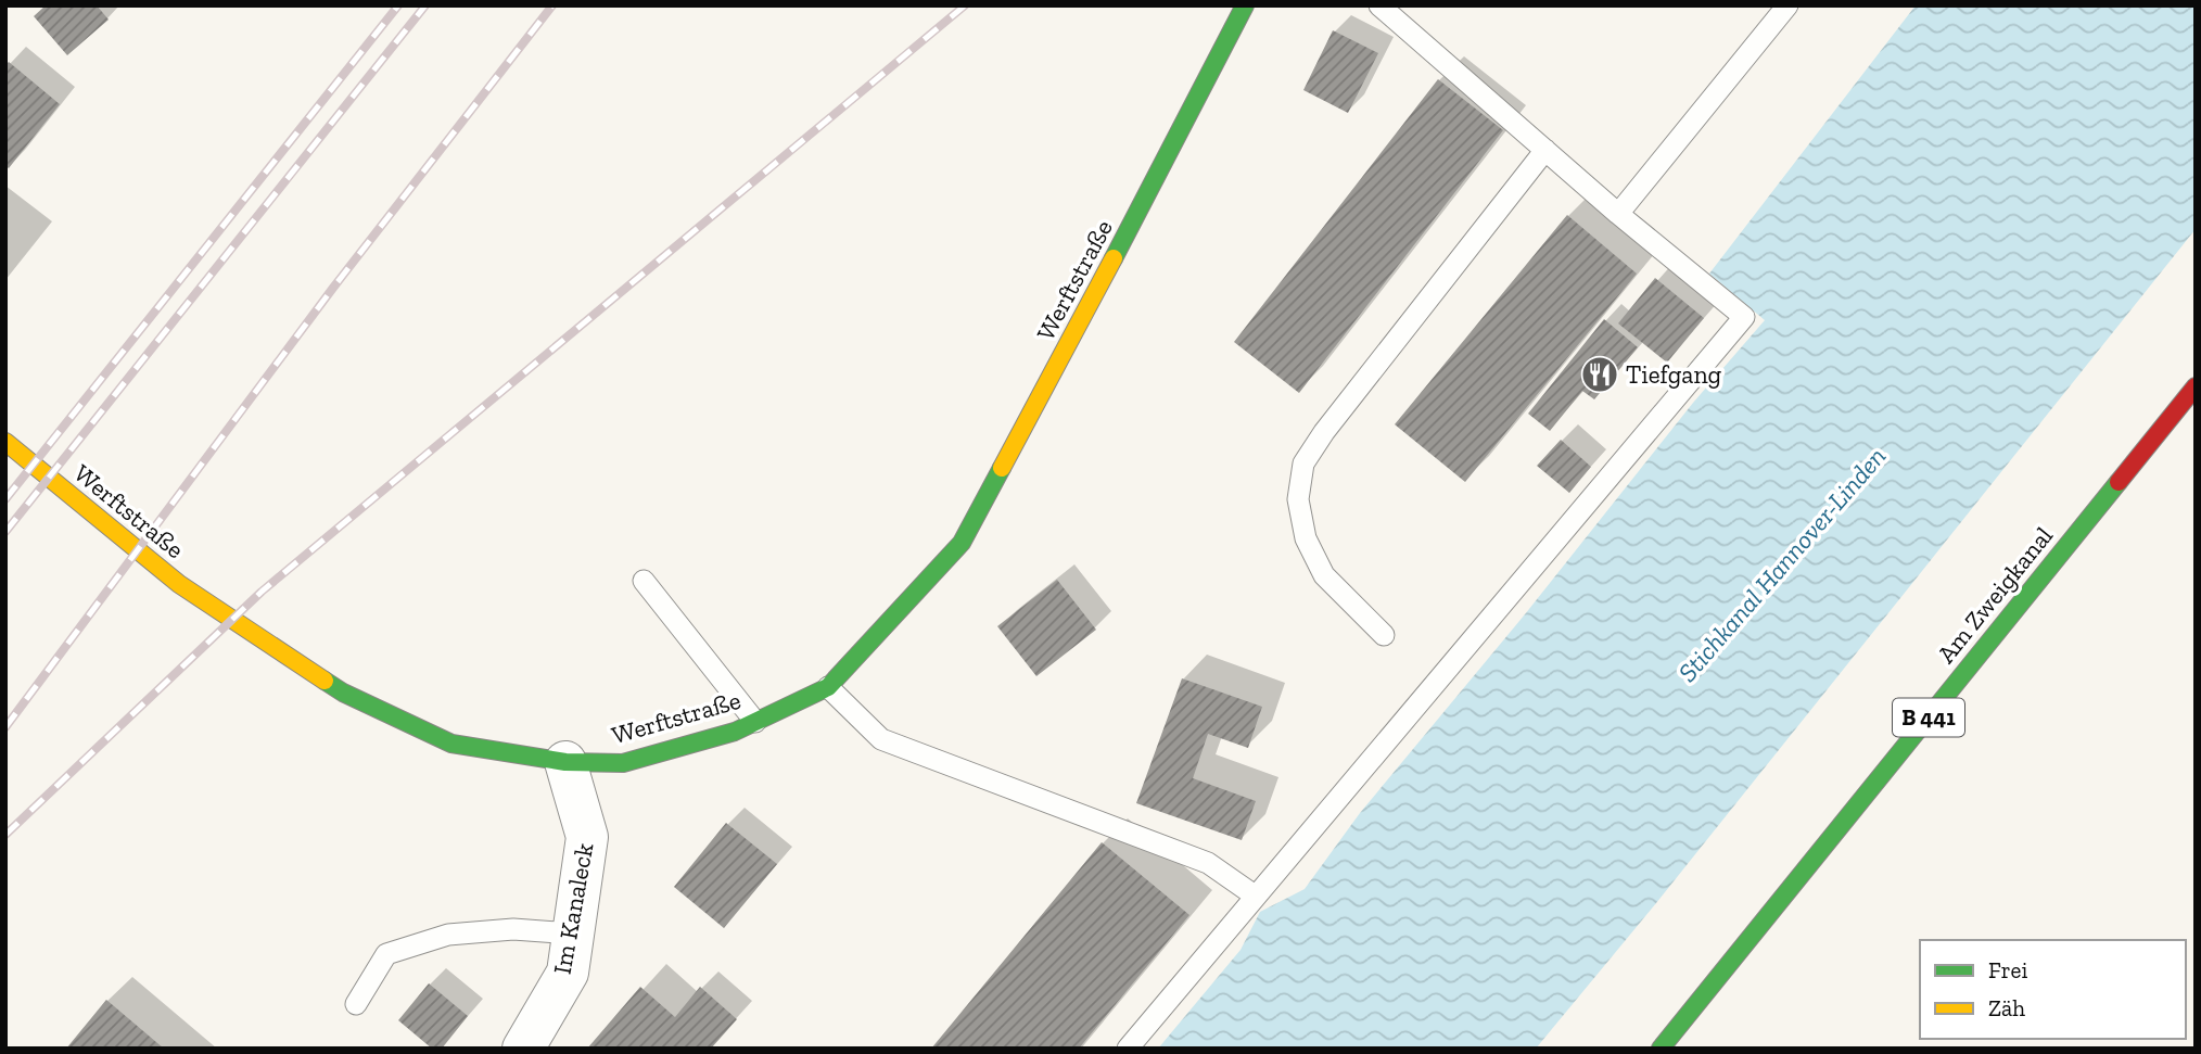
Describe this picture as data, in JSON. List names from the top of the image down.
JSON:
{
  "streets": {
    "street": [
      "Werftstraße",
      "Am Zweigkanal",
      "B 441",
      "Im Kanaleck"
    ]
  },
  "crossings": [
    ["Werftstraße", "Im Kanaleck"]
  ],
  "water": ["Stichkanal Hannover-Linden"],
  "places": {
    "restaurant": ["Tiefgang"]
  },
  "legend": ["Frei", "Zäh"]
}
